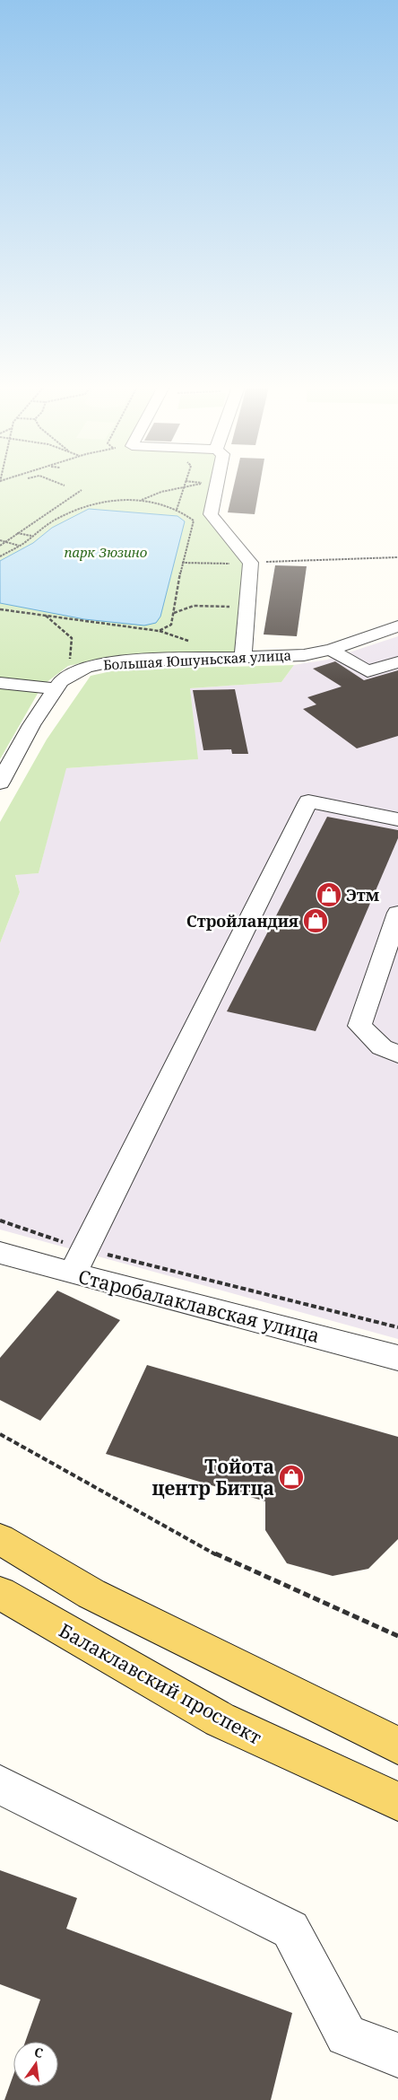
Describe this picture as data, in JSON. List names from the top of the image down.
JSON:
{
  "streets": {
    "main road": ["Балаклавский проспект"],
    "street": ["Большая Юшуньская улица", "Старобалаклавская улица"]
  },
  "parks": ["парк Зюзино"],
  "places": {
    "shop": ["Этм", "Стройландия", "Тойота центр Битца"]
  },
  "north": "top"
}
